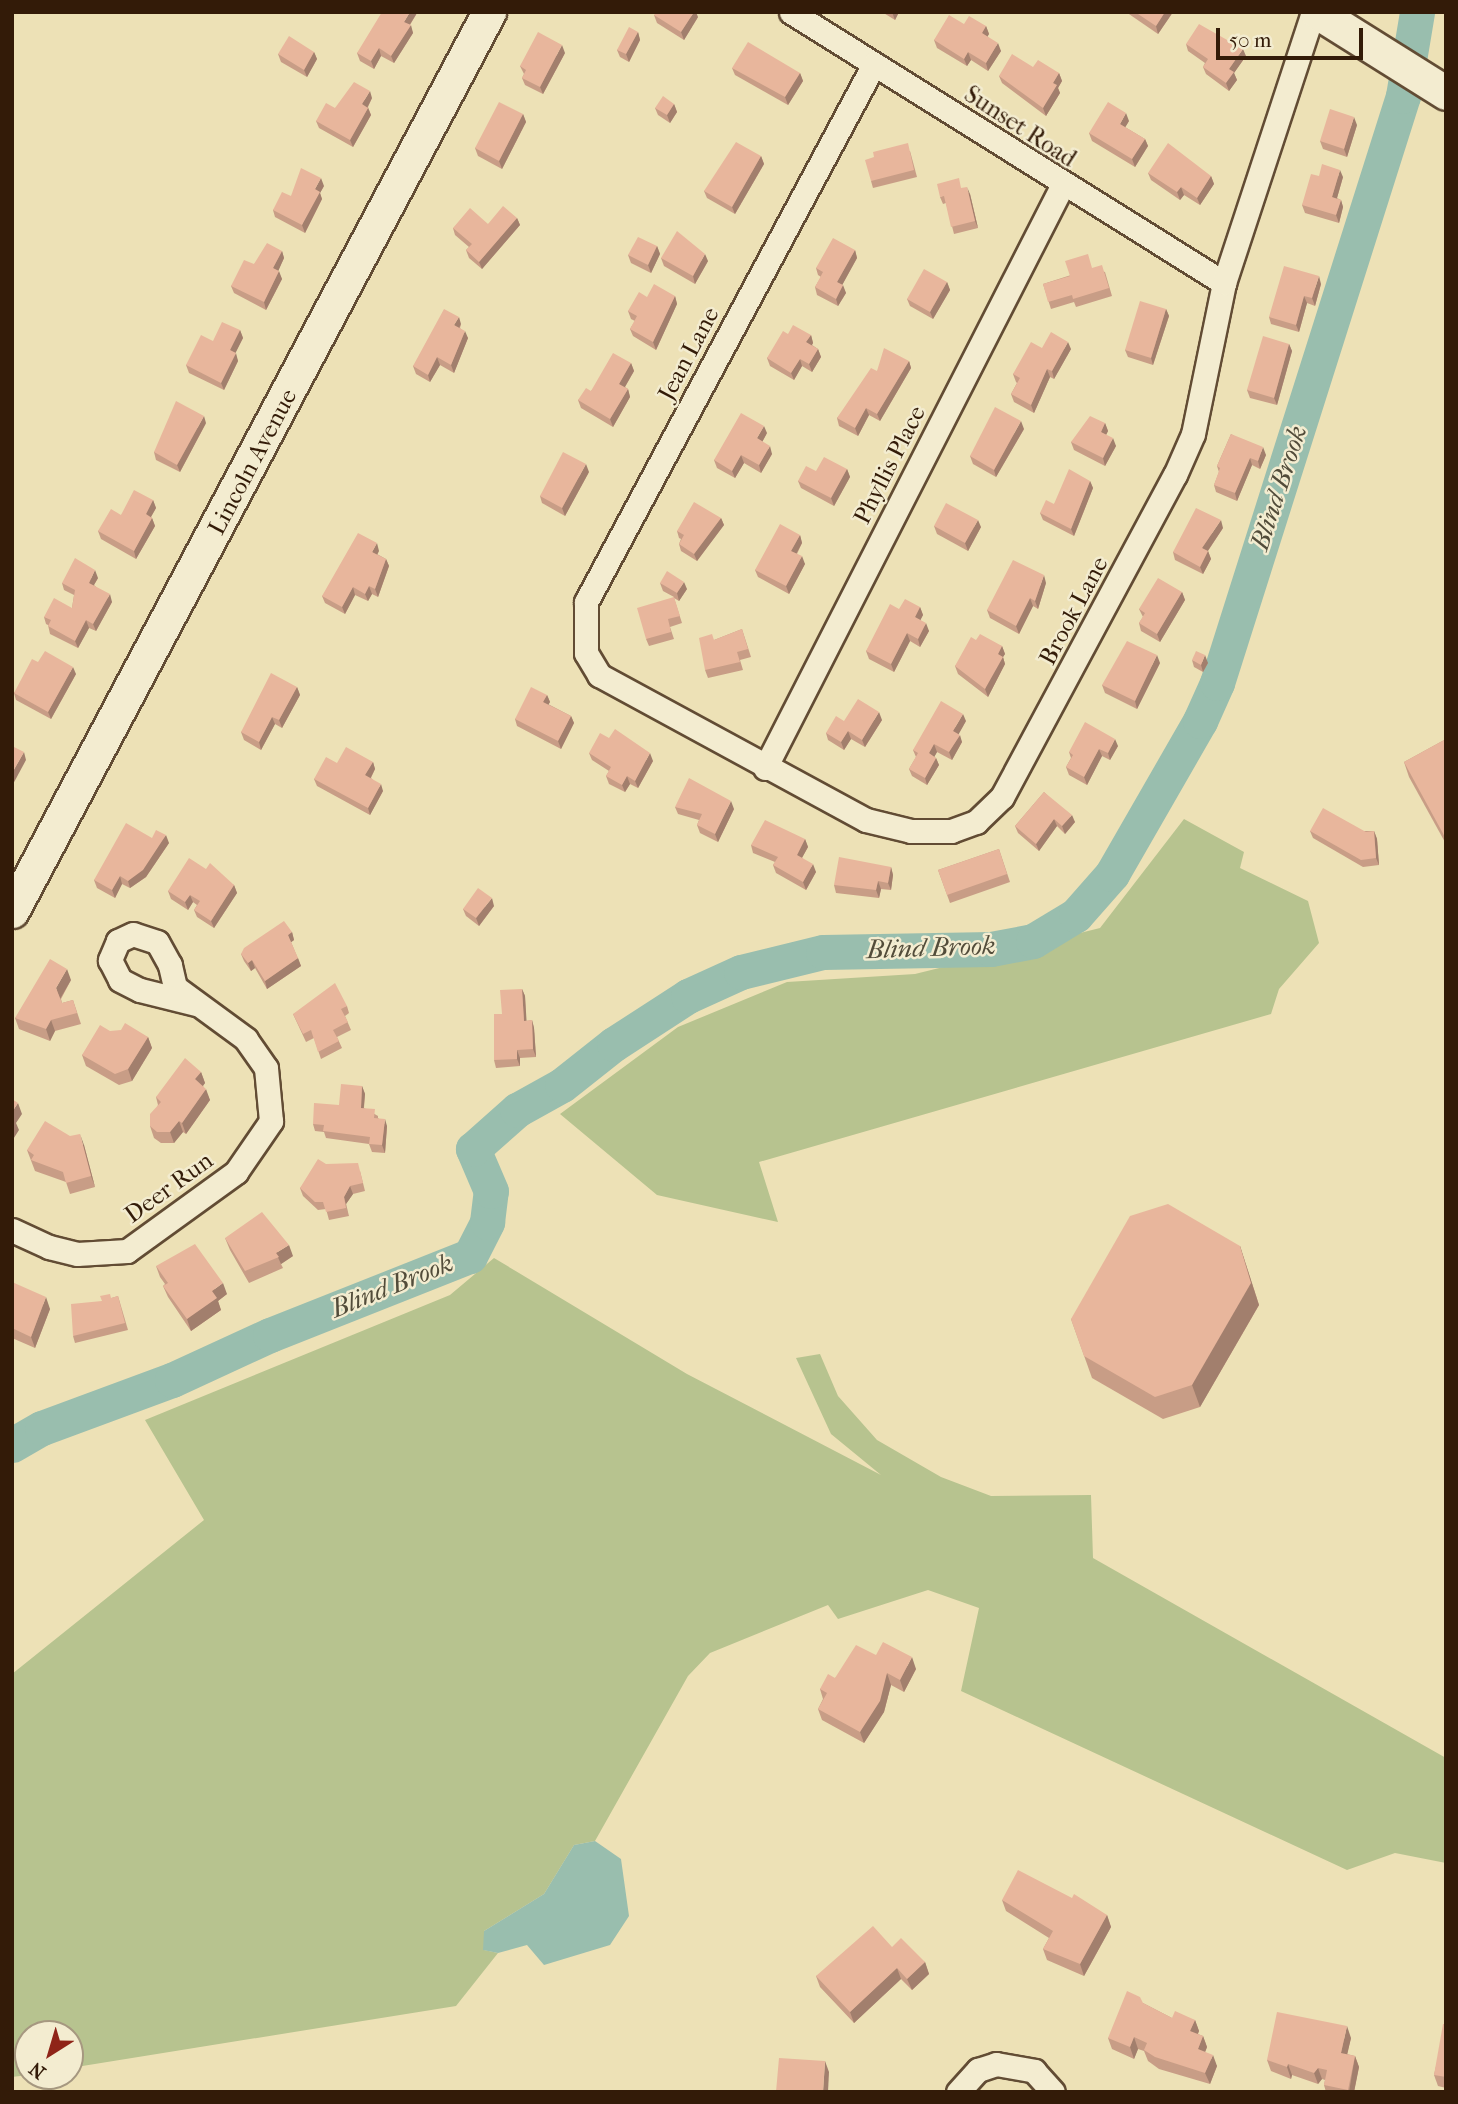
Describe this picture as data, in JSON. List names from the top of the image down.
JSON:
{
  "streets": {
    "street": [
      "Sunset Road",
      "Jean Lane",
      "Lincoln Avenue",
      "Phyllis Place",
      "Brook Lane",
      "Deer Run"
    ]
  },
  "crossings": [
    ["Sunset Road", "Jean Lane"],
    ["Sunset Road", "Phyllis Place"],
    ["Sunset Road", "Brook Lane"],
    ["Jean Lane", "Brook Lane"],
    ["Phyllis Place", "Brook Lane"]
  ],
  "water": ["Blind Brook"],
  "scale_bar": "50 m",
  "north": "bottom left"
}
